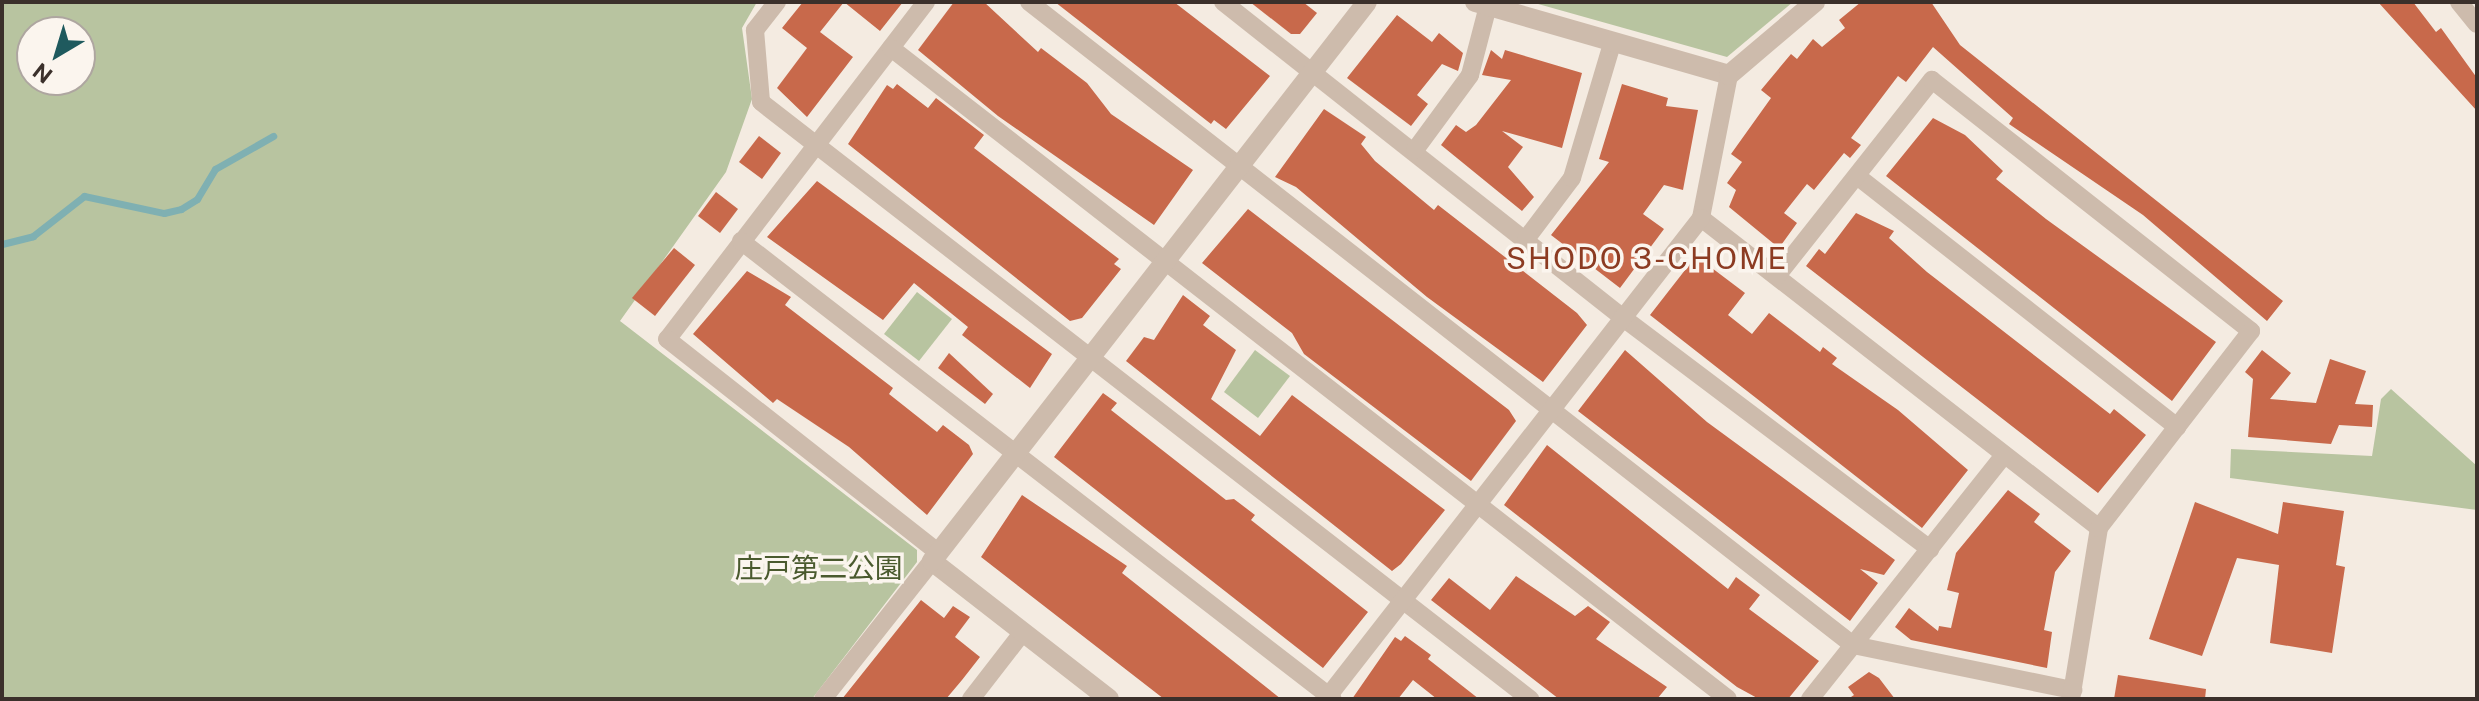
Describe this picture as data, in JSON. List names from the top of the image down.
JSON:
{
  "districts": ["SHODO 3-CHOME"],
  "parks": ["庄戸第二公園"],
  "north": "bottom left"
}
